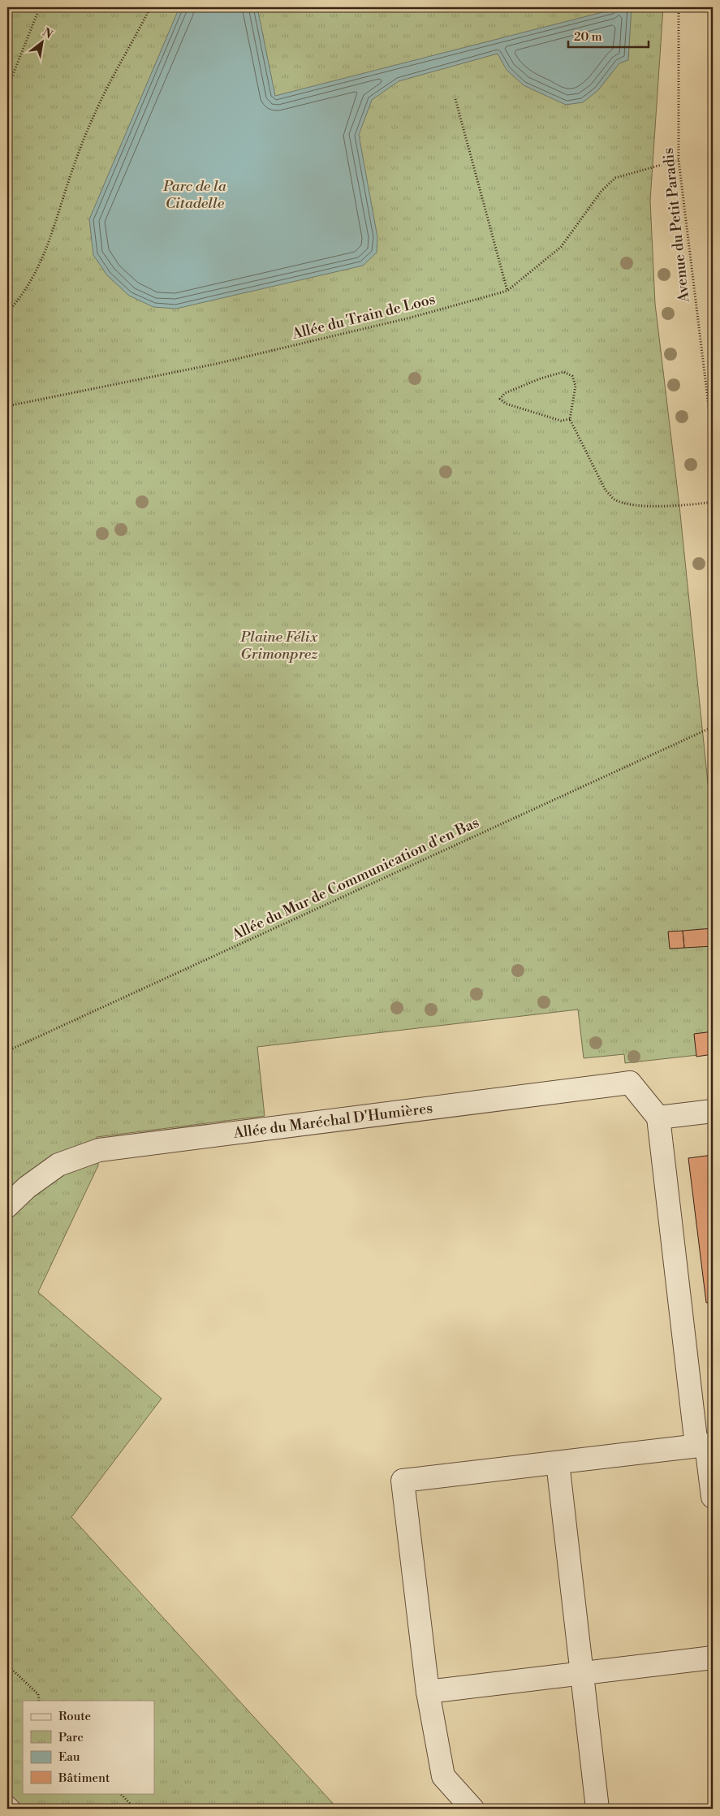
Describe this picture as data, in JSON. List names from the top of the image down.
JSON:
{
  "streets": {
    "street": ["Allée du Maréchal D'Humières"],
    "path": ["Avenue du Petit Paradis", "Allée du Train de Loos", "Allée du Mur de Communication d'en Bas"]
  },
  "crossings": [
    ["Avenue du Petit Paradis", "Allée du Train de Loos"]
  ],
  "parks": ["Parc de la Citadelle", "Plaine Félix Grimonprez"],
  "legend": [
    "Route",
    "Parc",
    "Eau",
    "Bâtiment"
  ],
  "scale_bar": "20 m",
  "north": "top right"
}
